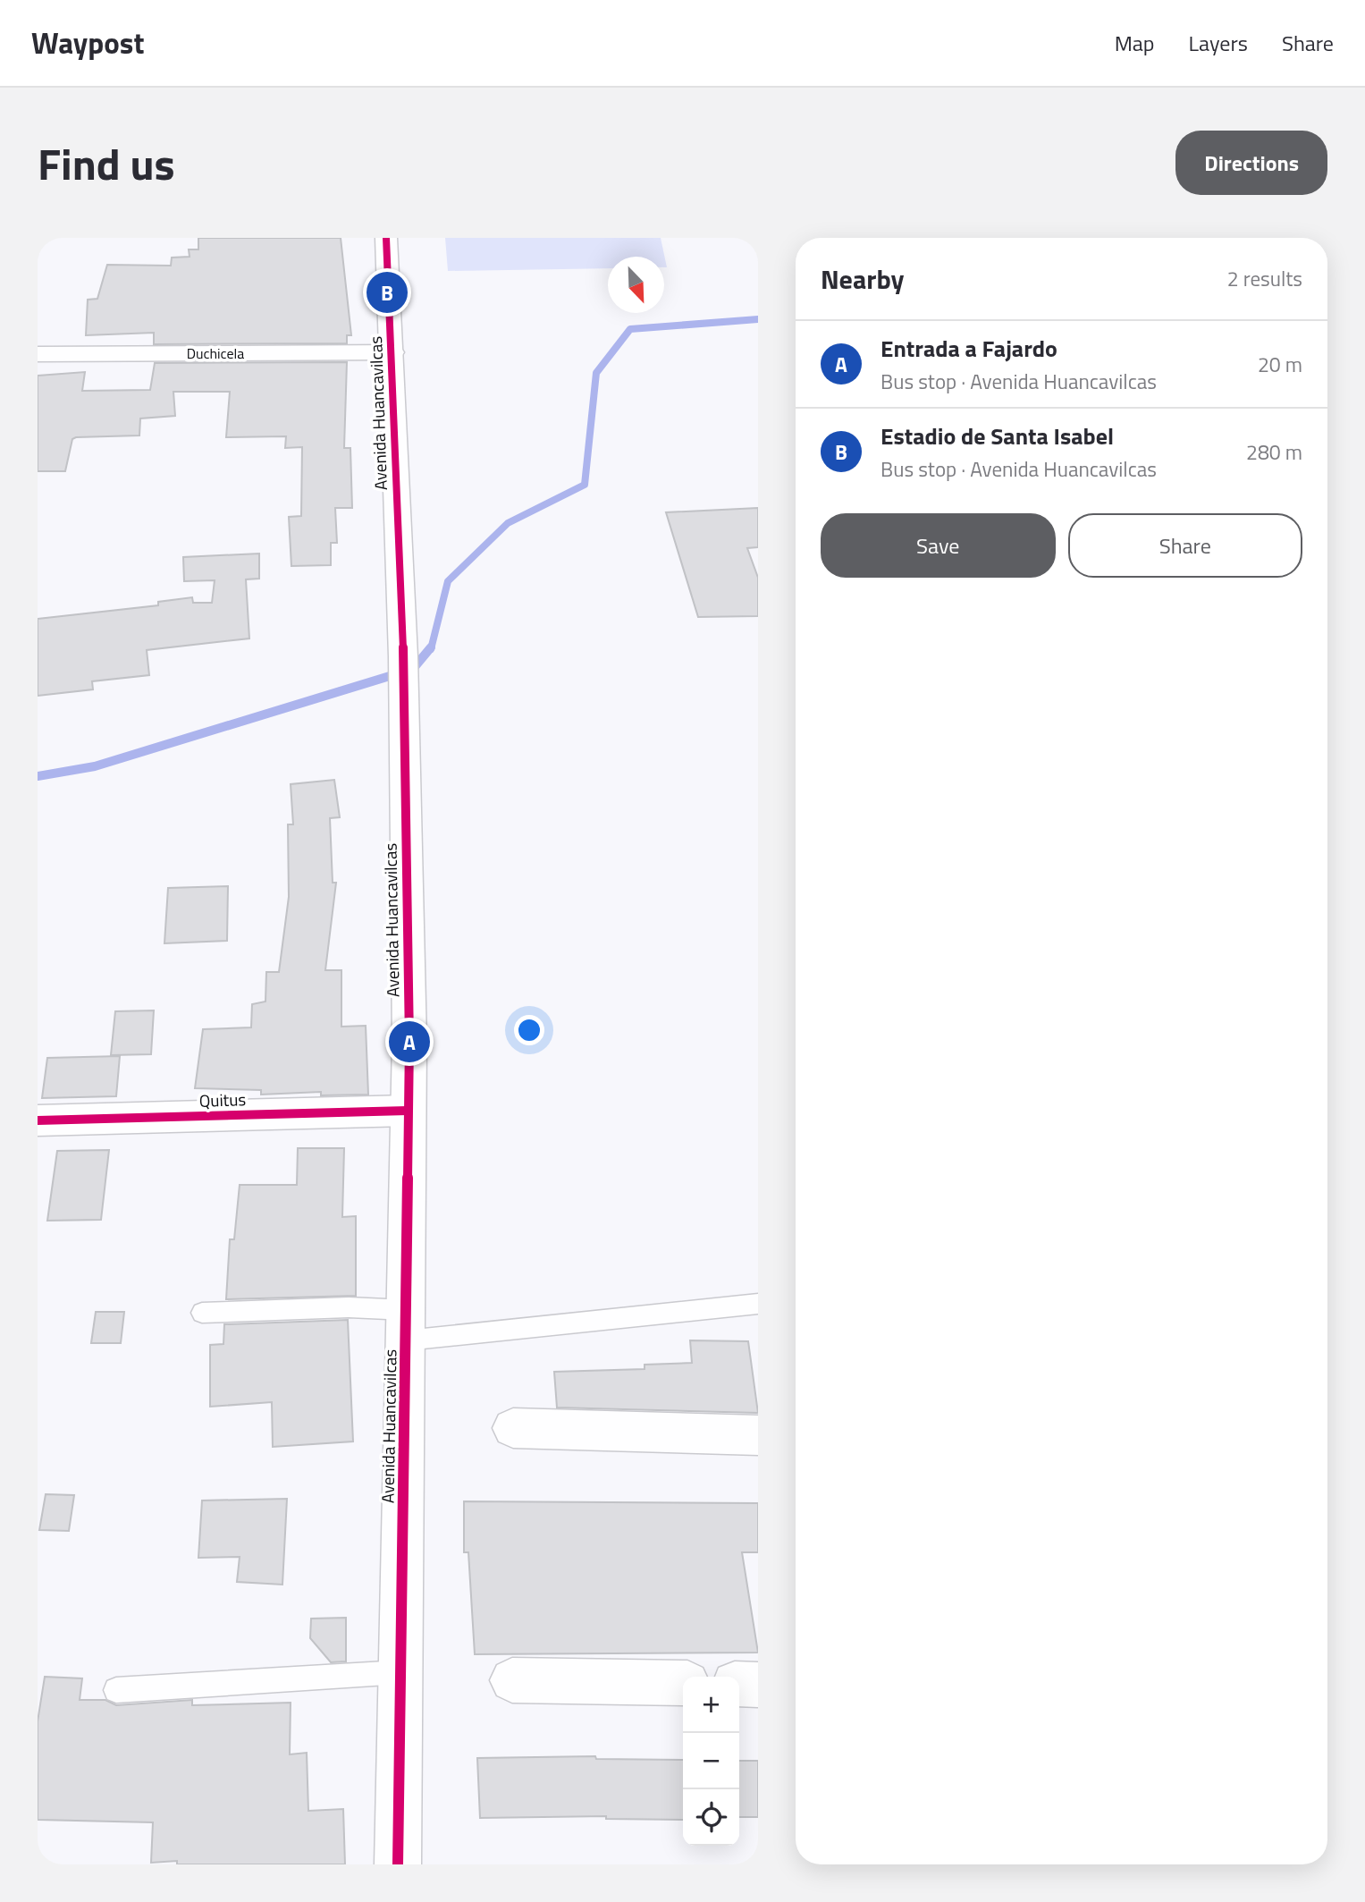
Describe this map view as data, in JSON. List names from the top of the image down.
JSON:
{
  "streets": {
    "street": ["Duchicela", "Avenida Huancavilcas", "Quitus"]
  },
  "crossings": [
    ["Duchicela", "Avenida Huancavilcas"],
    ["Avenida Huancavilcas", "Quitus"]
  ],
  "north": "bottom right",
  "page": {
    "header": "Waypost",
    "nav": ["Map", "Layers", "Share"],
    "title": "Find us",
    "buttons": [
      "Directions",
      ["Save", "Share"]
    ],
    "heading": ["Nearby", "2 results"],
    "pins": ["B", "A"],
    "list": [
      {
        "mark": "A",
        "name": "Entrada a Fajardo",
        "note": "Bus stop · Avenida Huancavilcas",
        "value": "20 m"
      },
      {
        "mark": "B",
        "name": "Estadio de Santa Isabel",
        "note": "Bus stop · Avenida Huancavilcas",
        "value": "280 m"
      }
    ],
    "map_buttons": ["+", "−"]
  }
}
